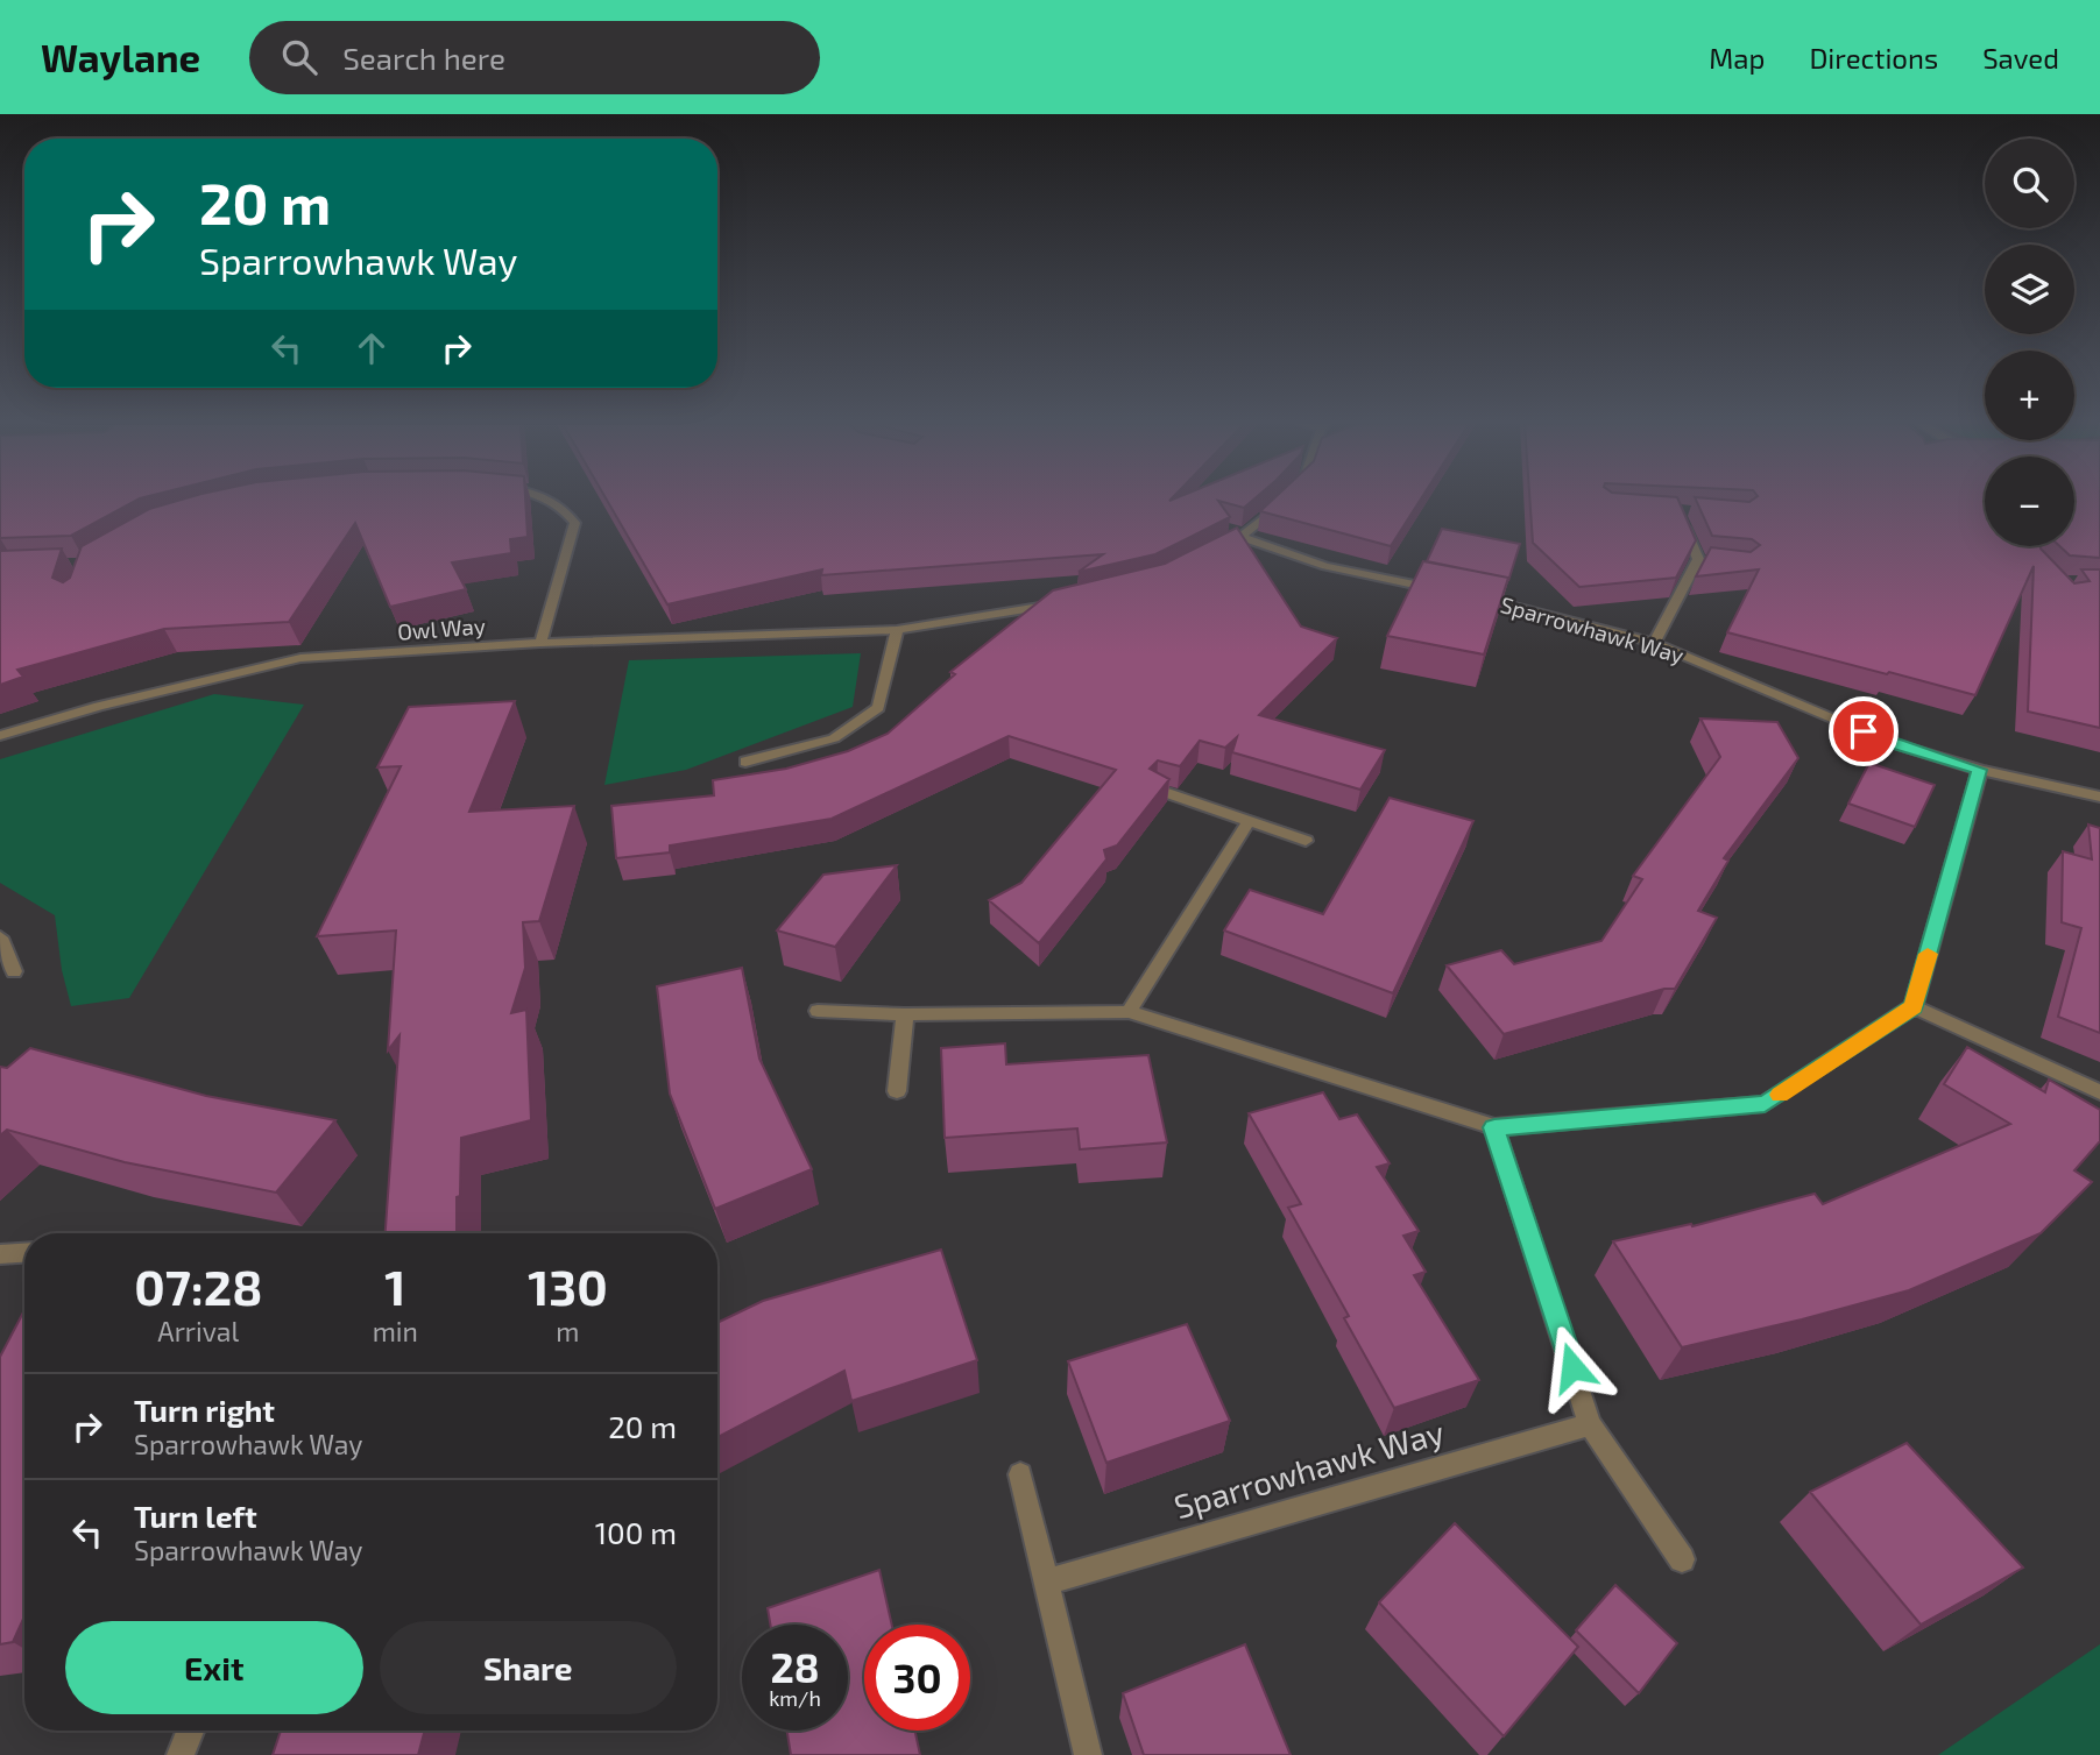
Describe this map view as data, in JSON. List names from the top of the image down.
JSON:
{
  "streets": {
    "street": ["Owl Way", "Sparrowhawk Way"]
  },
  "page": {
    "header": "Waylane",
    "search": "Search here",
    "nav": ["Map", "Directions", "Saved"],
    "map_buttons": ["+", "−"],
    "turn": ["20 m", "Sparrowhawk Way"],
    "eta": [
      "07:28",
      "Arrival",
      "1",
      "min",
      "130",
      "m"
    ],
    "list": [
      {
        "name": "Turn right",
        "note": "Sparrowhawk Way",
        "value": "20 m"
      },
      {
        "name": "Turn left",
        "note": "Sparrowhawk Way",
        "value": "100 m"
      }
    ],
    "buttons": ["Exit", "Share"],
    "speed": "28 km/h",
    "limit": "30"
  }
}
